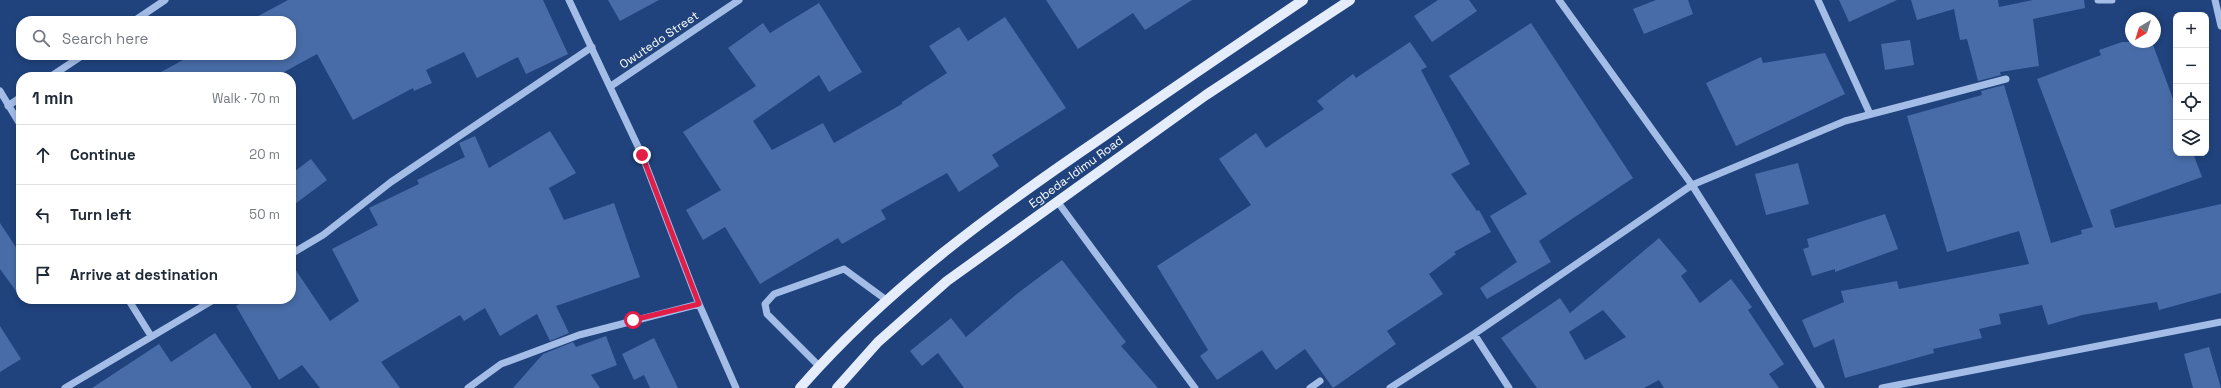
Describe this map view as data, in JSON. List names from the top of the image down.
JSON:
{
  "streets": {
    "main road": ["Egbeda-Idimu Road"],
    "street": ["Owutedo Street"]
  },
  "north": "bottom left",
  "page": {
    "map_buttons": ["+", "−"],
    "search": "Search here",
    "heading": ["1 min", "Walk · 70 m"],
    "list": [
      ["Continue", "20 m"],
      ["Turn left", "50 m"],
      "Arrive at destination"
    ]
  }
}
